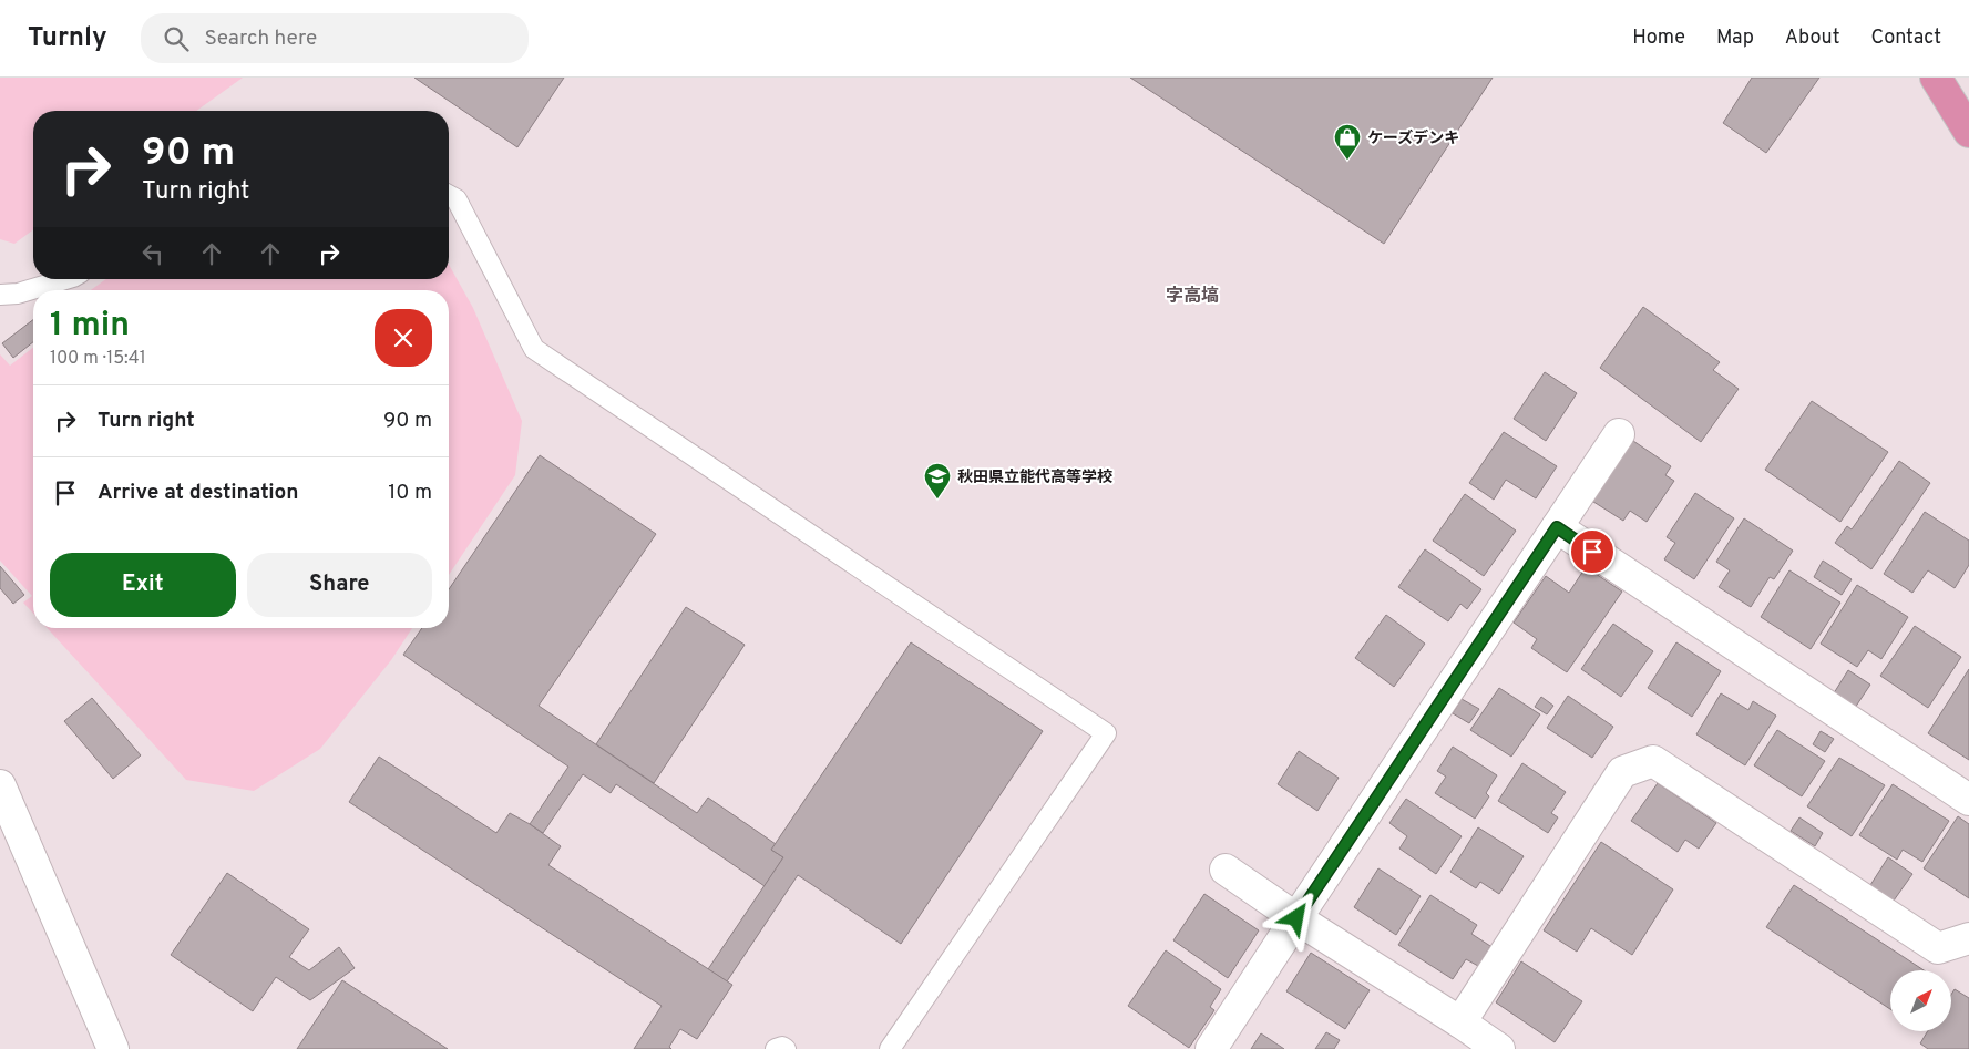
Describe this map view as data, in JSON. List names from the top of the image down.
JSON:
{
  "districts": ["字高塙"],
  "places": {
    "shop": ["ケーズデンキ"],
    "school or university": ["秋田県立能代高等学校"]
  },
  "north": "top right",
  "page": {
    "header": "Turnly",
    "search": "Search here",
    "nav": [
      "Home",
      "Map",
      "About",
      "Contact"
    ],
    "turn": ["90 m", "Turn right"],
    "heading": ["1 min", "100 m · 15:41"],
    "list": [
      {
        "name": "Turn right",
        "value": "90 m"
      },
      {
        "name": "Arrive at destination",
        "value": "10 m"
      }
    ],
    "buttons": ["Exit", "Share"]
  }
}
